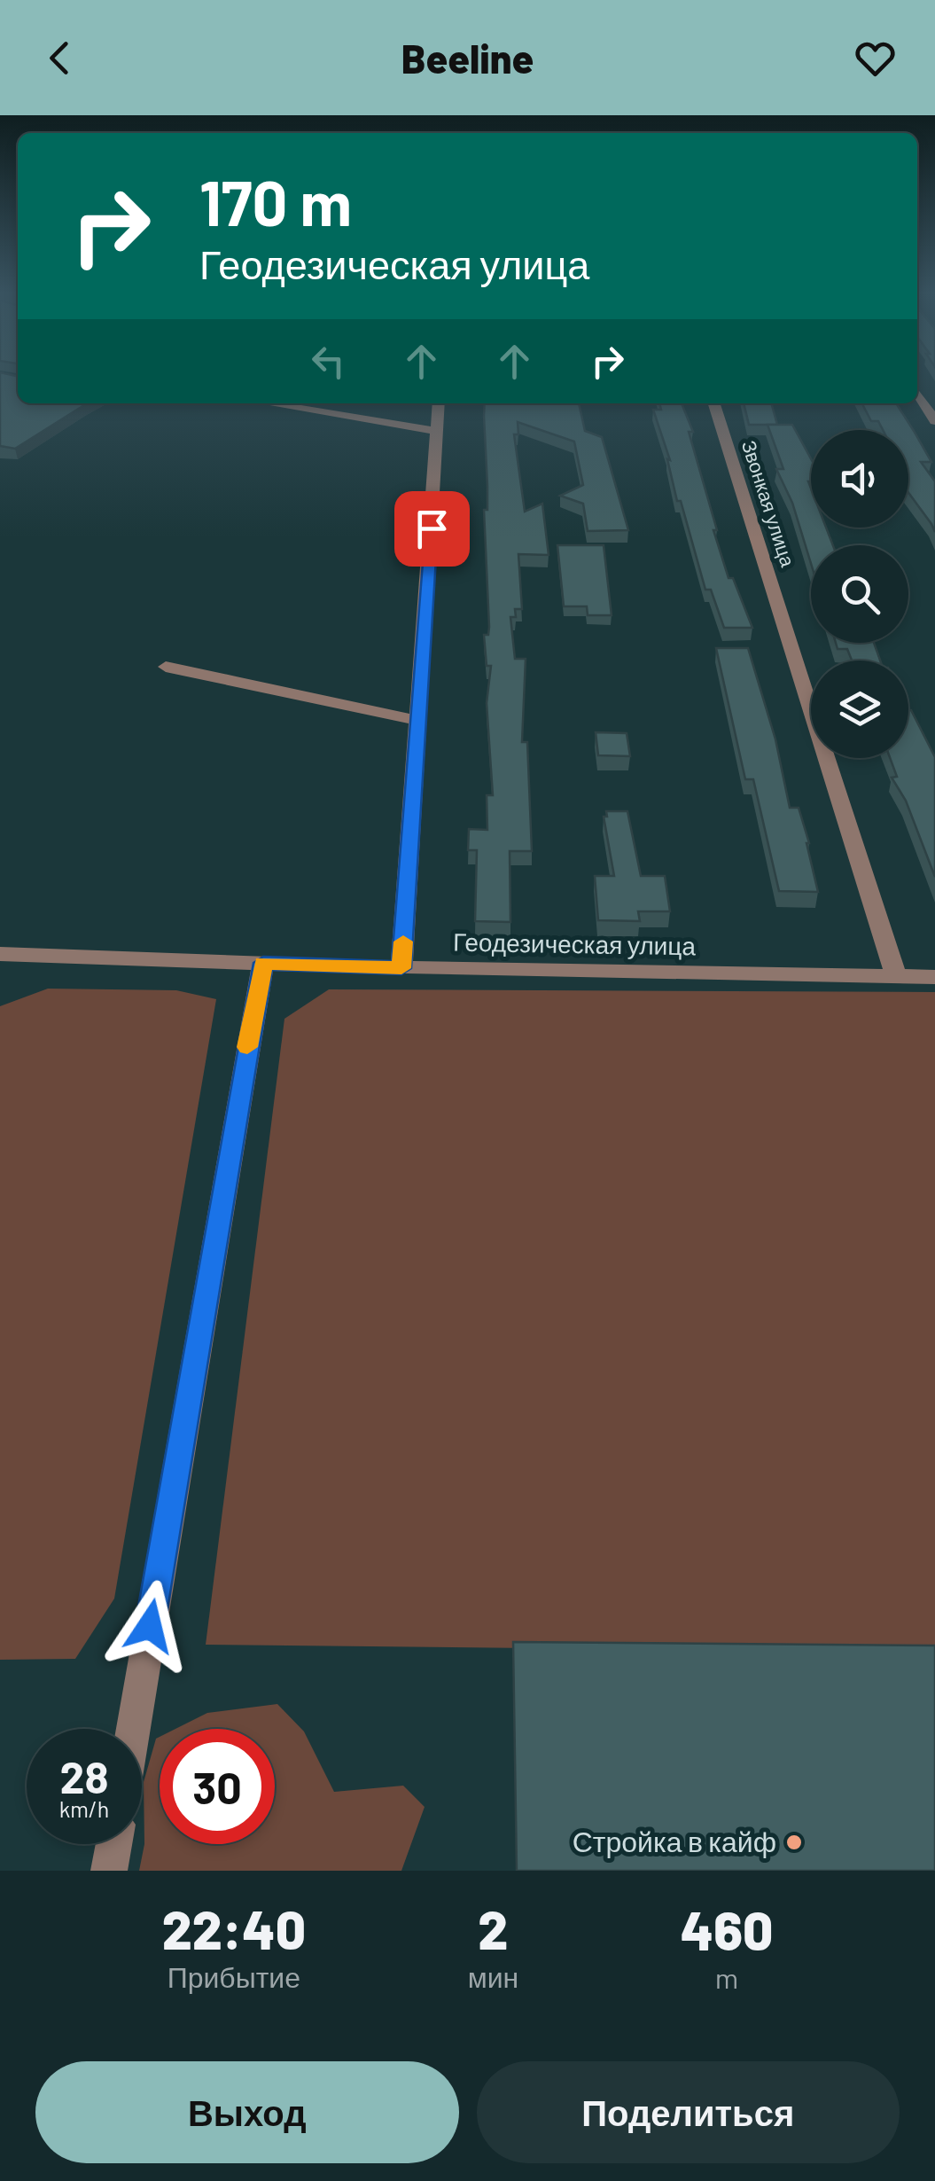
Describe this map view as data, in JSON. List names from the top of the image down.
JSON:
{
  "streets": {
    "street": ["Звонкая улица", "Геодезическая улица"]
  },
  "crossings": [
    ["Звонкая улица", "Геодезическая улица"]
  ],
  "places": ["Стройка в кайф"],
  "page": {
    "header": "Beeline",
    "turn": ["170 m", "Геодезическая улица"],
    "speed": "28 km/h",
    "limit": "30",
    "eta": [
      "22:40",
      "Прибытие",
      "2",
      "мин",
      "460",
      "m"
    ],
    "buttons": ["Выход", "Поделиться"]
  }
}
